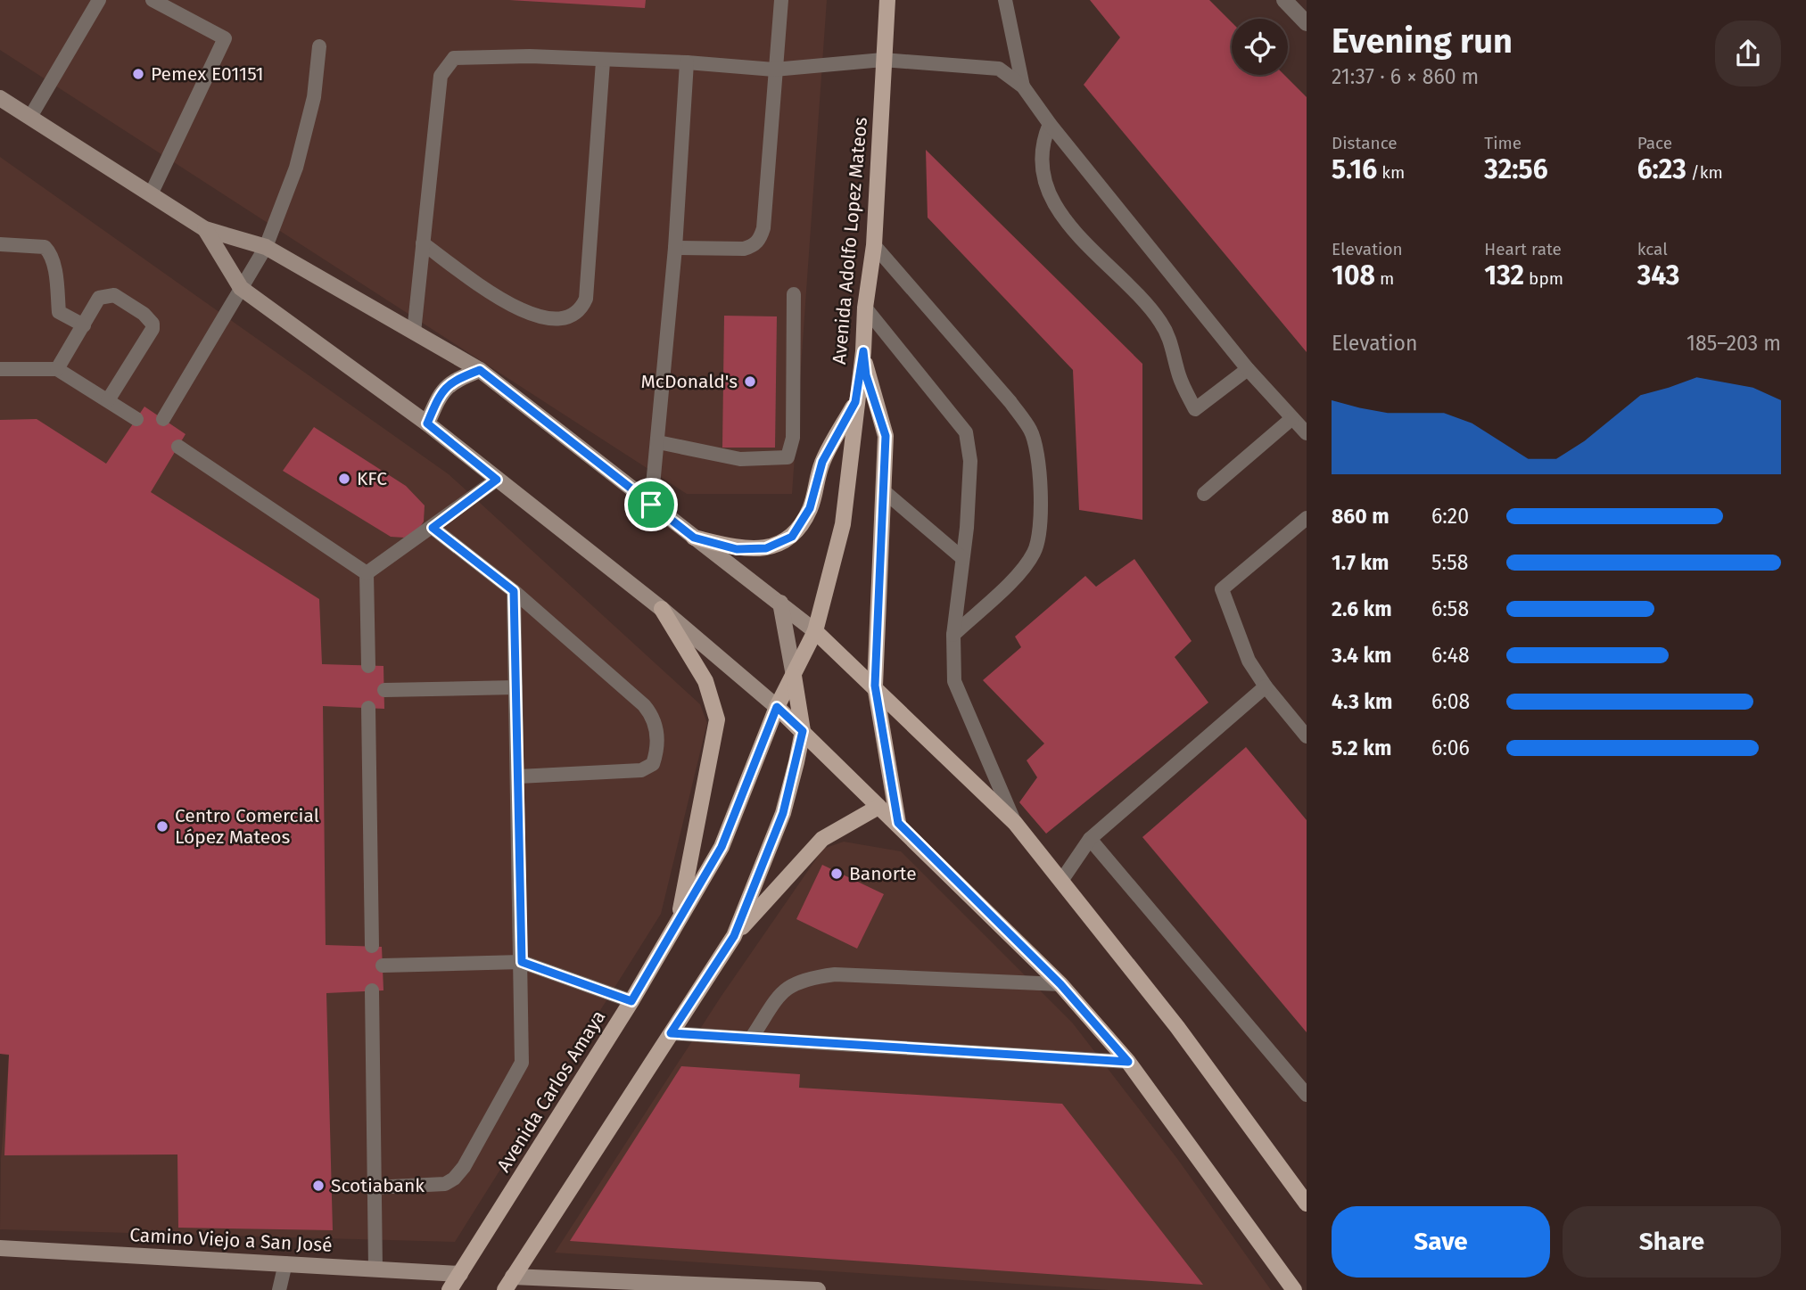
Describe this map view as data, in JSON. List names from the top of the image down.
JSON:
{
  "streets": {
    "main road": ["Avenida Adolfo Lopez Mateos", "Avenida Carlos Amaya", "Camino Viejo a San José"]
  },
  "crossings": [
    ["Avenida Adolfo Lopez Mateos", "Avenida Carlos Amaya"],
    ["Avenida Carlos Amaya", "Camino Viejo a San José"]
  ],
  "places": [
    "Pemex E01151",
    "McDonald's",
    "KFC",
    "Centro Comercial López Mateos",
    "Banorte",
    "Scotiabank"
  ],
  "page": {
    "heading": ["Evening run", "21:37 · 6 × 860 m"],
    "stats": [
      ["Distance", "5.16 km"],
      ["Time", "32:56"],
      ["Pace", "6:23 /km"],
      ["Elevation", "108 m"],
      ["Heart rate", "132 bpm"],
      ["kcal", "343"]
    ],
    "chart": ["Elevation", "185–203 m"],
    "list": [
      {
        "name": "860 m",
        "note": "6:20"
      },
      {
        "name": "1.7 km",
        "note": "5:58"
      },
      {
        "name": "2.6 km",
        "note": "6:58"
      },
      {
        "name": "3.4 km",
        "note": "6:48"
      },
      {
        "name": "4.3 km",
        "note": "6:08"
      },
      {
        "name": "5.2 km",
        "note": "6:06"
      }
    ],
    "buttons": ["Save", "Share"]
  }
}
